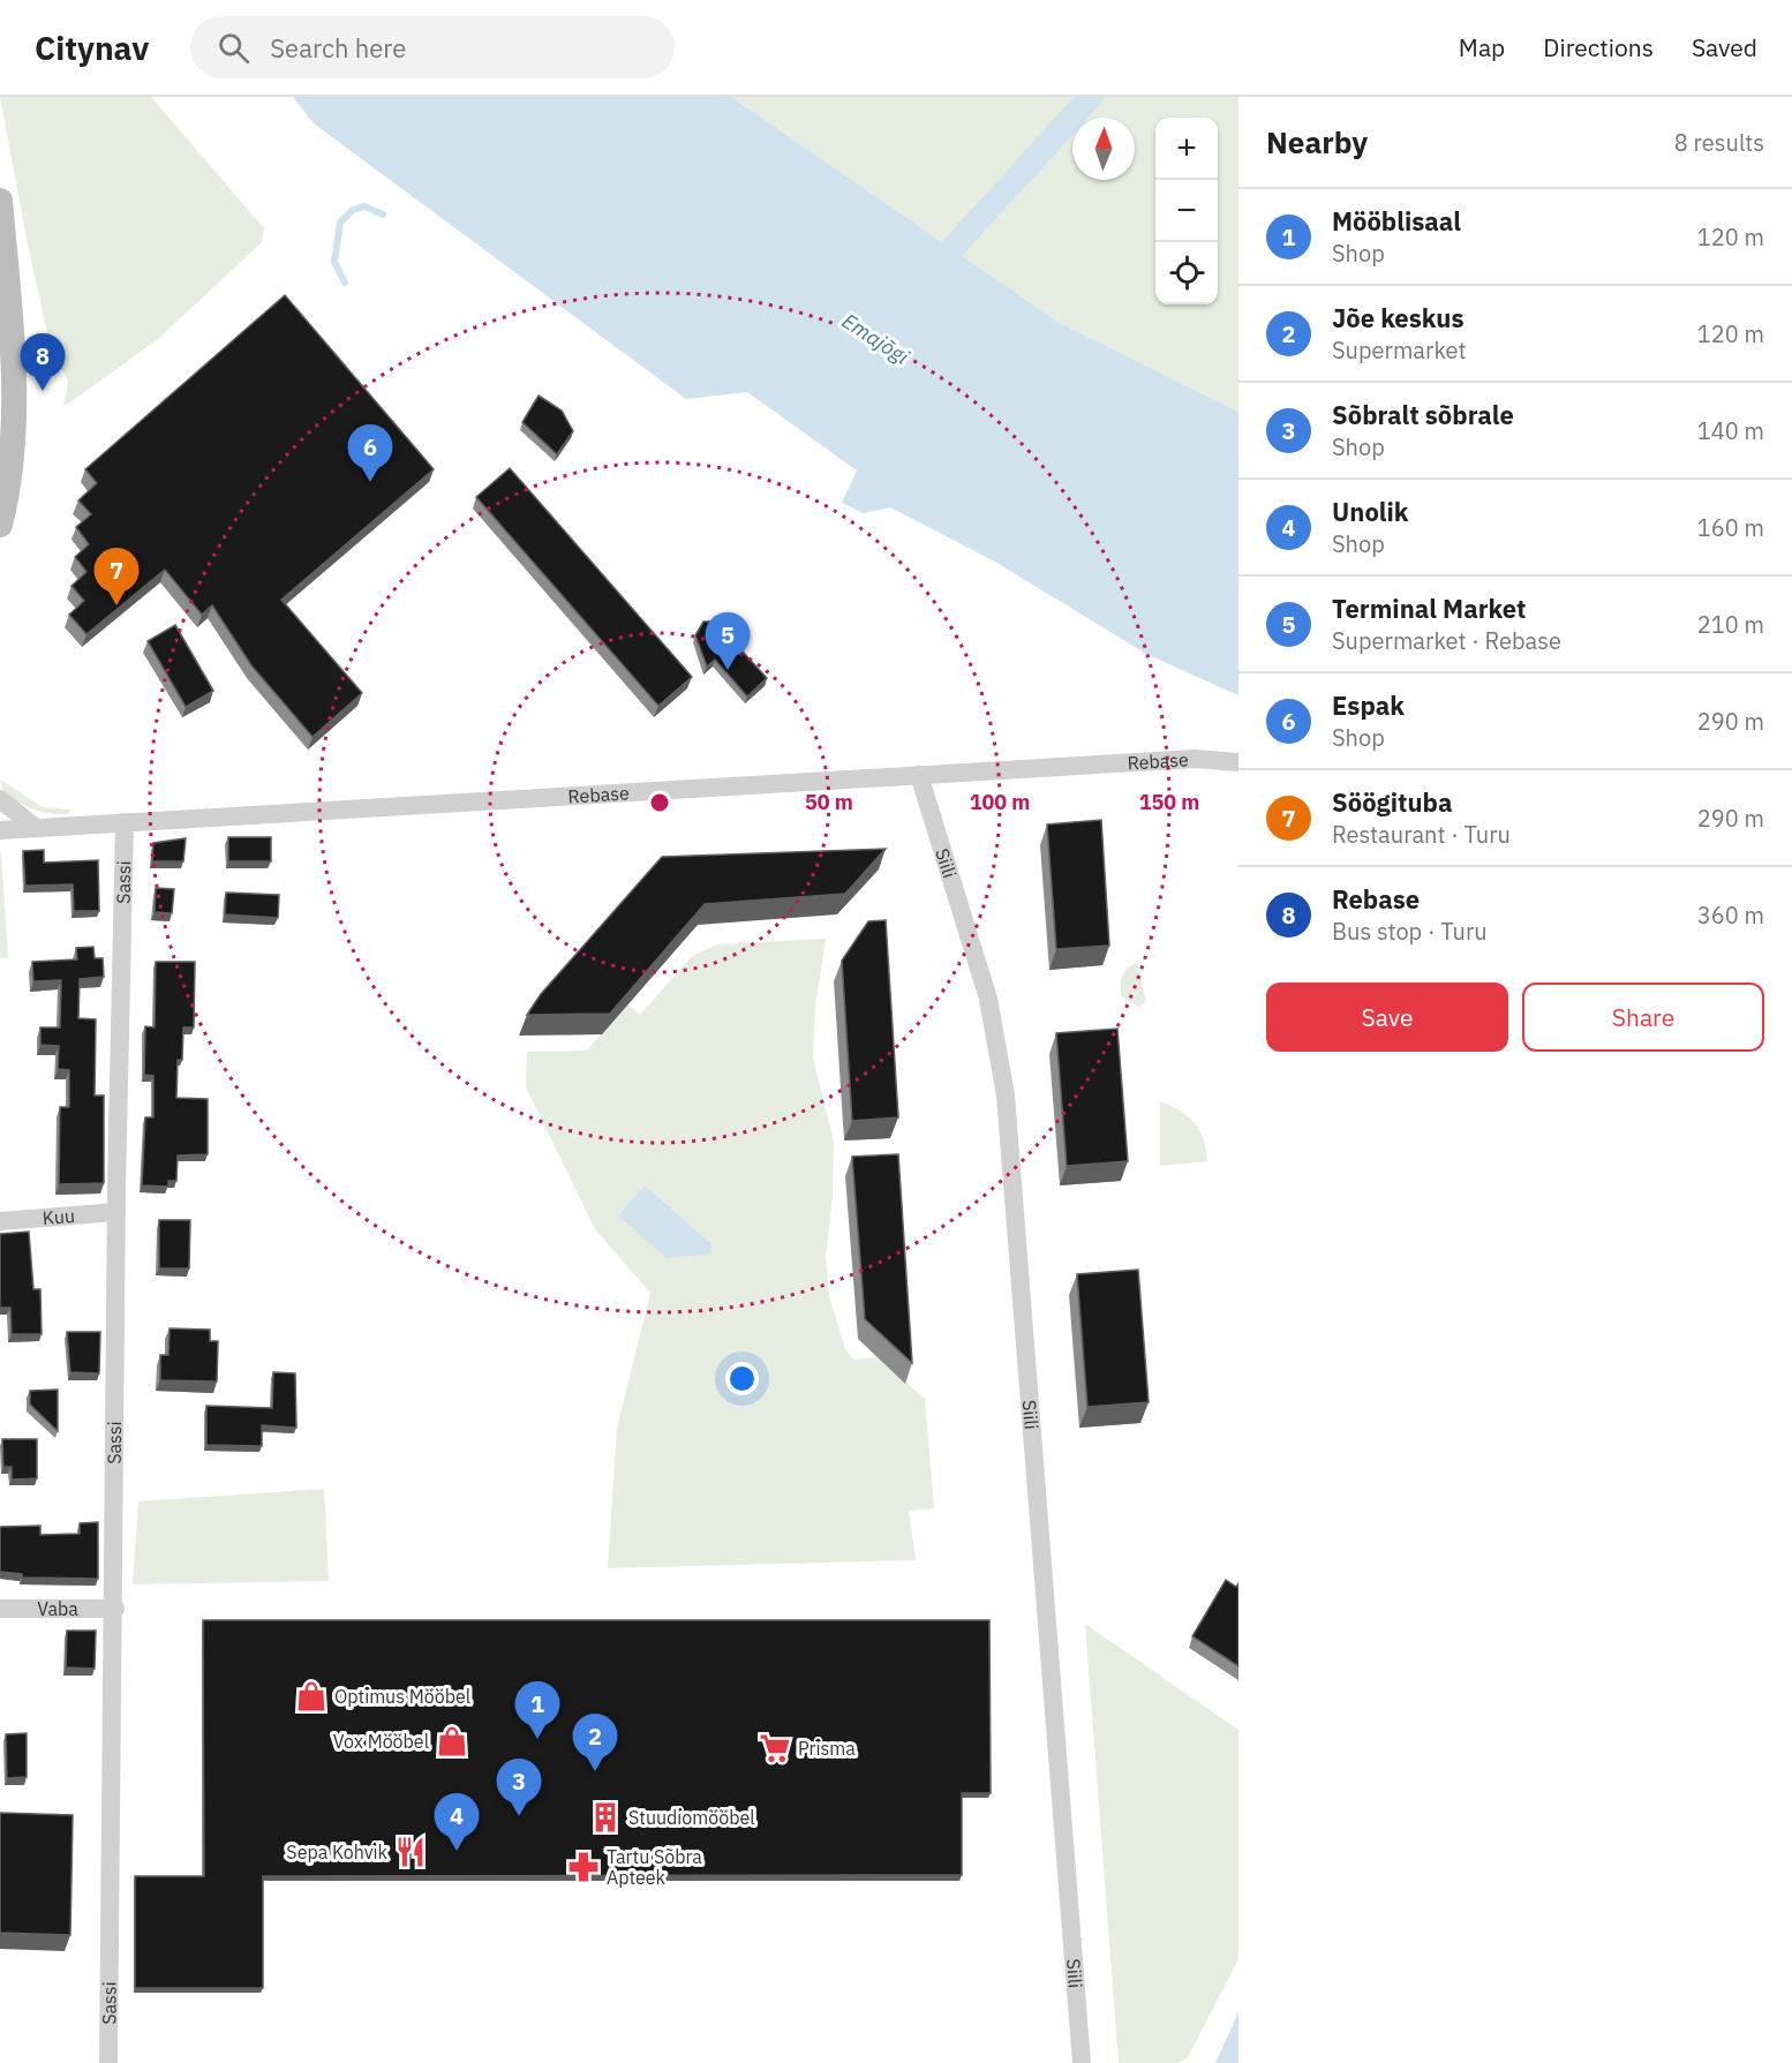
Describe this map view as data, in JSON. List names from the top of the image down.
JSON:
{
  "streets": {
    "street": [
      "Rebase",
      "Siili",
      "Sassi",
      "Kuu",
      "Vaba"
    ]
  },
  "crossings": [
    ["Rebase", "Siili"],
    ["Rebase", "Sassi"],
    ["Sassi", "Kuu"],
    ["Sassi", "Vaba"]
  ],
  "water": ["Emajõgi"],
  "places": {
    "shop": ["Optimus Mööbel", "Vox Mööbel"],
    "supermarket": ["Prisma"],
    "building": ["Stuudiomööbel"],
    "restaurant": ["Sepa Kohvik"],
    "pharmacy": ["Tartu Sõbra Apteek"]
  },
  "north": "top",
  "page": {
    "header": "Citynav",
    "search": "Search here",
    "nav": ["Map", "Directions", "Saved"],
    "heading": ["Nearby", "8 results"],
    "map_buttons": ["+", "−"],
    "list": [
      {
        "mark": "1",
        "name": "Mööblisaal",
        "note": "Shop",
        "value": "120 m"
      },
      {
        "mark": "2",
        "name": "Jõe keskus",
        "note": "Supermarket",
        "value": "120 m"
      },
      {
        "mark": "3",
        "name": "Sõbralt sõbrale",
        "note": "Shop",
        "value": "140 m"
      },
      {
        "mark": "4",
        "name": "Unolik",
        "note": "Shop",
        "value": "160 m"
      },
      {
        "mark": "5",
        "name": "Terminal Market",
        "note": "Supermarket · Rebase",
        "value": "210 m"
      },
      {
        "mark": "6",
        "name": "Espak",
        "note": "Shop",
        "value": "290 m"
      },
      {
        "mark": "7",
        "name": "Söögituba",
        "note": "Restaurant · Turu",
        "value": "290 m"
      },
      {
        "mark": "8",
        "name": "Rebase",
        "note": "Bus stop · Turu",
        "value": "360 m"
      }
    ],
    "pins": [
      "8",
      "6",
      "7",
      "5",
      "1",
      "2",
      "3",
      "4"
    ],
    "buttons": ["Save", "Share"]
  },
  "rings": ["50 m", "100 m", "150 m"]
}
